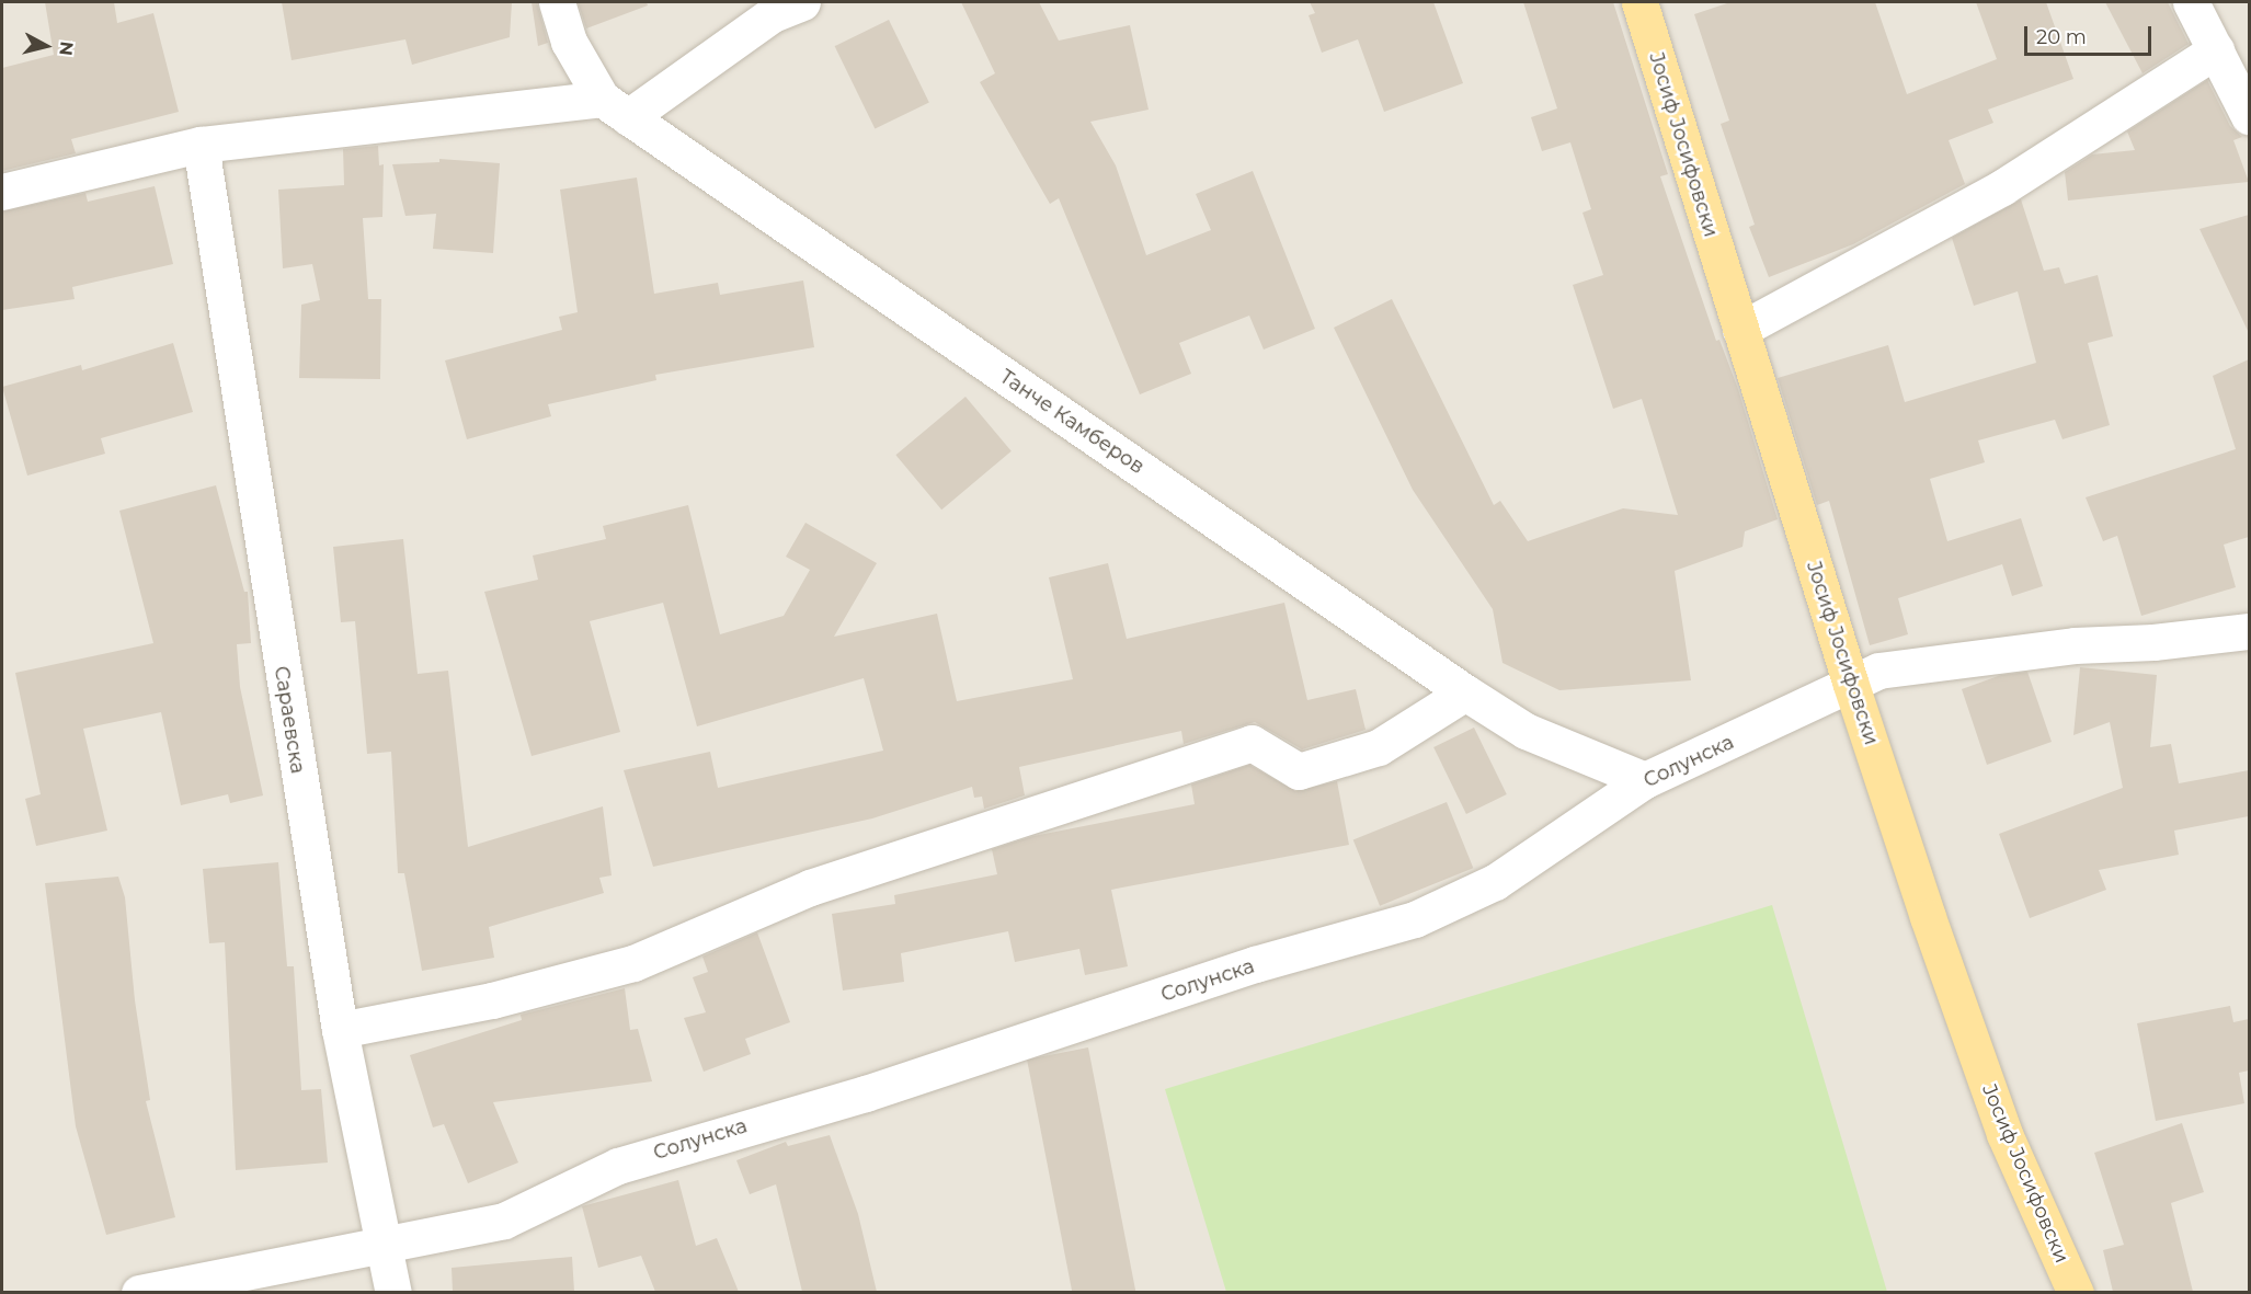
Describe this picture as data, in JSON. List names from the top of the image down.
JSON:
{
  "streets": {
    "main road": ["Јосиф Јосифовски"],
    "street": ["Танче Камберов", "Сараевска", "Солунска"]
  },
  "crossings": [
    ["Јосиф Јосифовски", "Солунска"],
    ["Танче Камберов", "Солунска"],
    ["Сараевска", "Солунска"]
  ],
  "scale_bar": "20 m",
  "north": "right"
}
